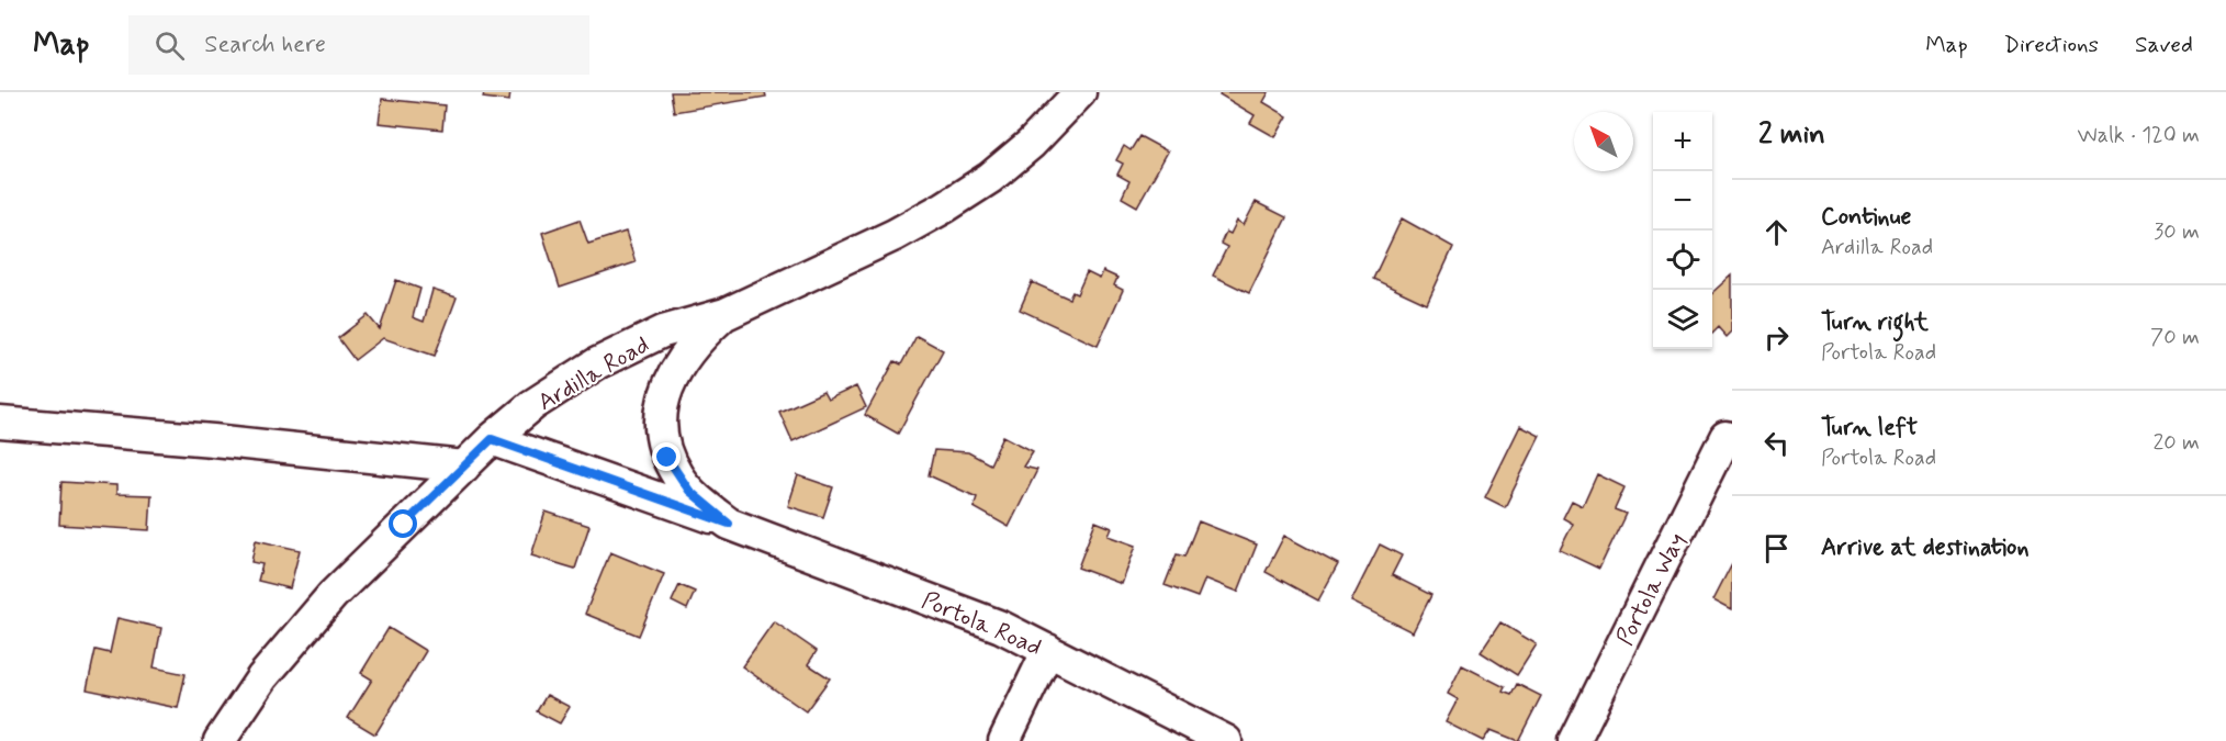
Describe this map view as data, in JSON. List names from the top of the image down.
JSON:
{
  "streets": {
    "street": ["Ardilla Road", "Portola Way", "Portola Road"]
  },
  "crossings": [
    ["Ardilla Road", "Portola Road"]
  ],
  "north": "top left",
  "page": {
    "header": "Map",
    "search": "Search here",
    "nav": ["Map", "Directions", "Saved"],
    "heading": ["2 min", "Walk · 120 m"],
    "map_buttons": ["+", "−"],
    "list": [
      ["Continue", "Ardilla Road", "30 m"],
      ["Turn right", "Portola Road", "70 m"],
      ["Turn left", "Portola Road", "20 m"],
      "Arrive at destination"
    ]
  }
}
